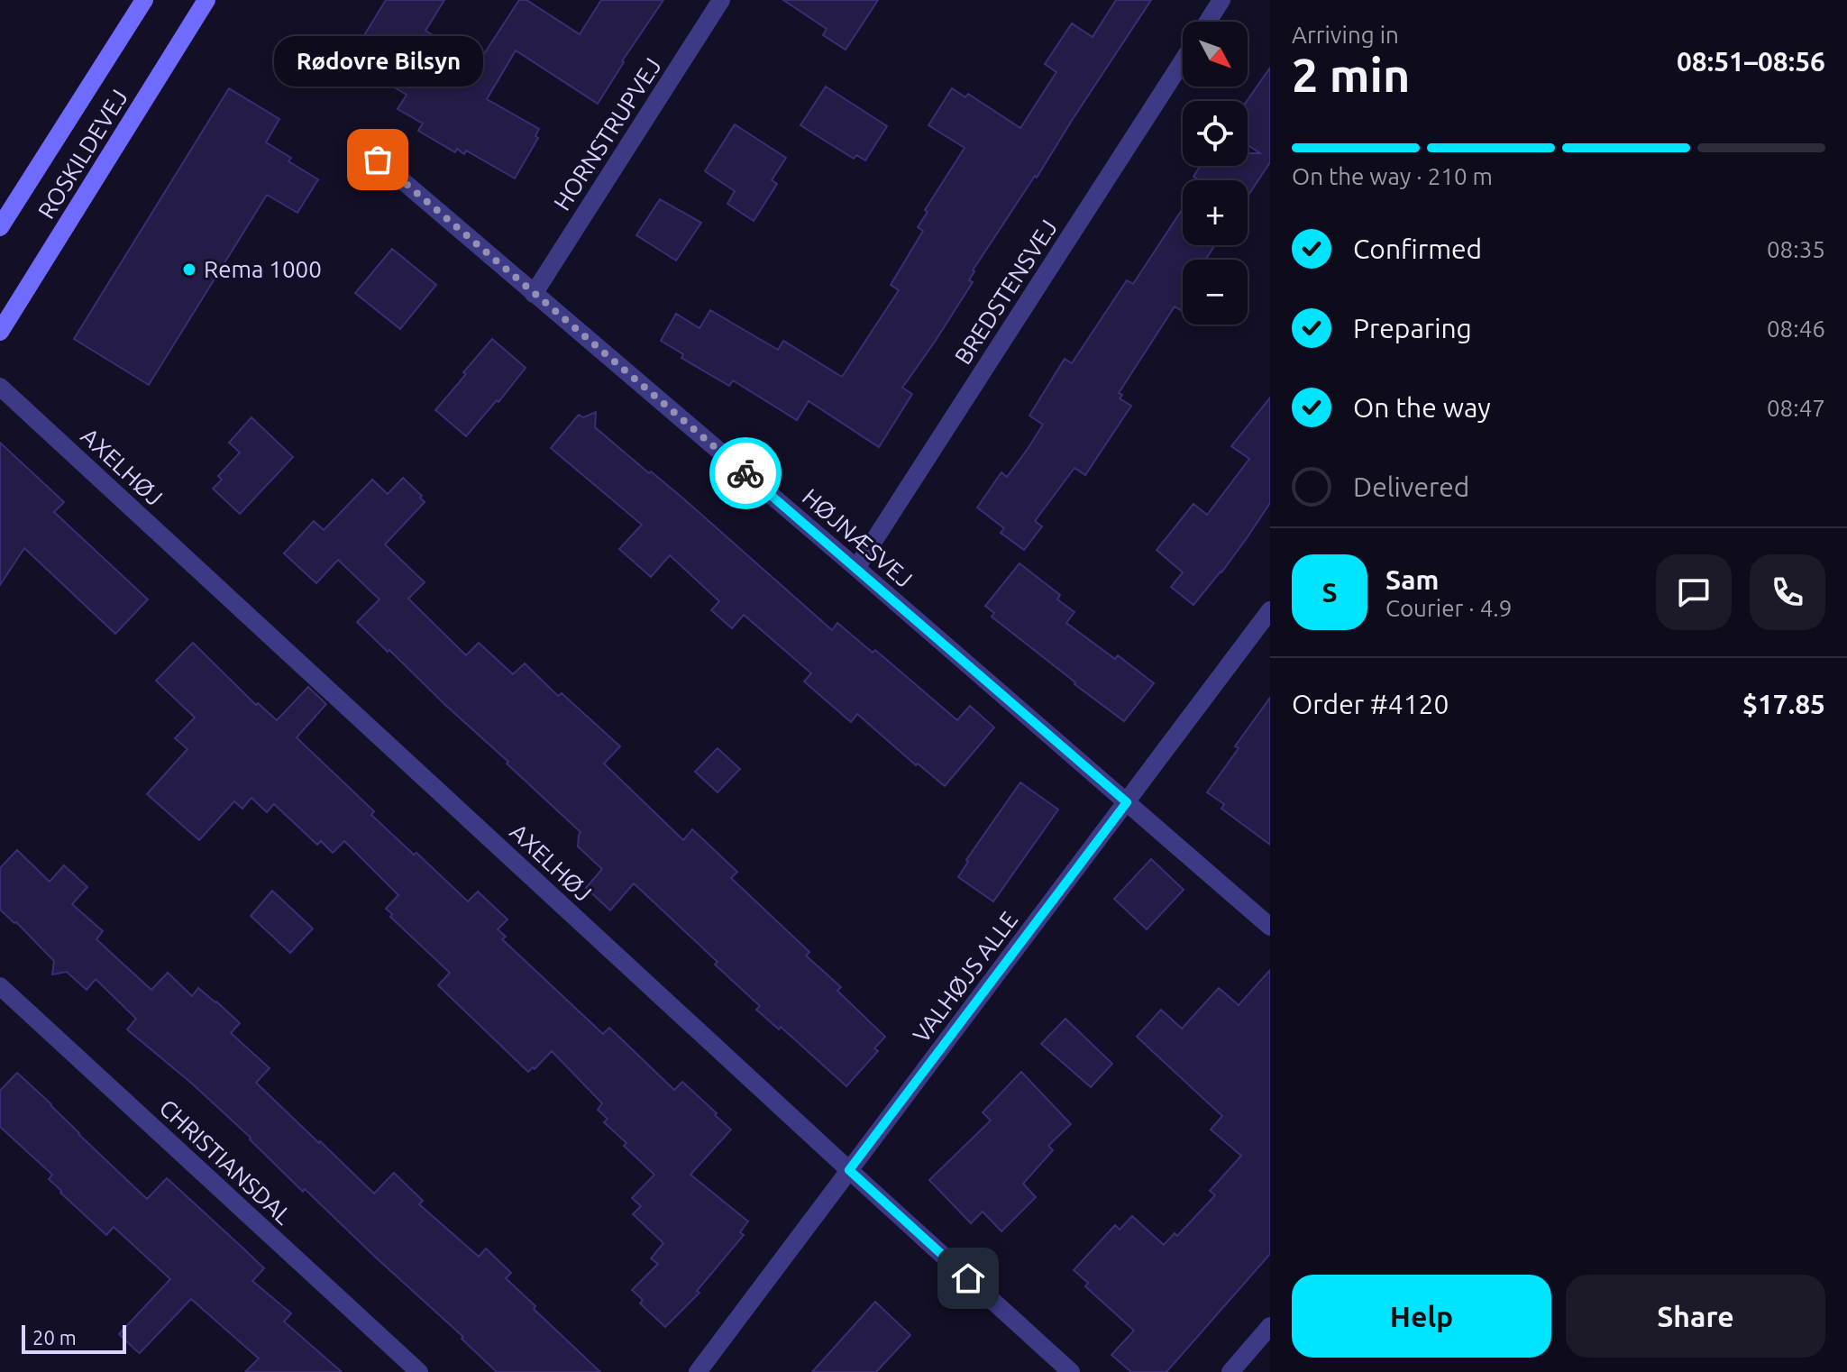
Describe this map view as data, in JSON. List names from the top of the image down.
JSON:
{
  "streets": {
    "main road": ["ROSKILDEVEJ"],
    "street": [
      "HORNSTRUPVEJ",
      "BREDSTENSVEJ",
      "AXELHØJ",
      "HØJNÆSVEJ",
      "VALHØJS ALLE",
      "CHRISTIANSDAL"
    ]
  },
  "crossings": [
    ["HORNSTRUPVEJ", "HØJNÆSVEJ"],
    ["BREDSTENSVEJ", "HØJNÆSVEJ"],
    ["AXELHØJ", "VALHØJS ALLE"],
    ["HØJNÆSVEJ", "VALHØJS ALLE"]
  ],
  "places": ["Rødovre Bilsyn", "Rema 1000"],
  "scale_bar": "20 m",
  "north": "bottom right",
  "page": {
    "heading": ["2 min", "Arriving in", "08:51–08:56"],
    "panel": [
      "Sam",
      "Courier · 4.9",
      "Order #4120",
      "$17.85"
    ],
    "map_buttons": ["+", "−"],
    "bubble": "Rødovre Bilsyn",
    "bar": "On the way · 210 m",
    "list": [
      ["Confirmed", "08:35"],
      ["Preparing", "08:46"],
      ["On the way", "08:47"],
      "Delivered"
    ],
    "round": "S",
    "buttons": ["Help", "Share"],
    "scale": "20 m"
  }
}
